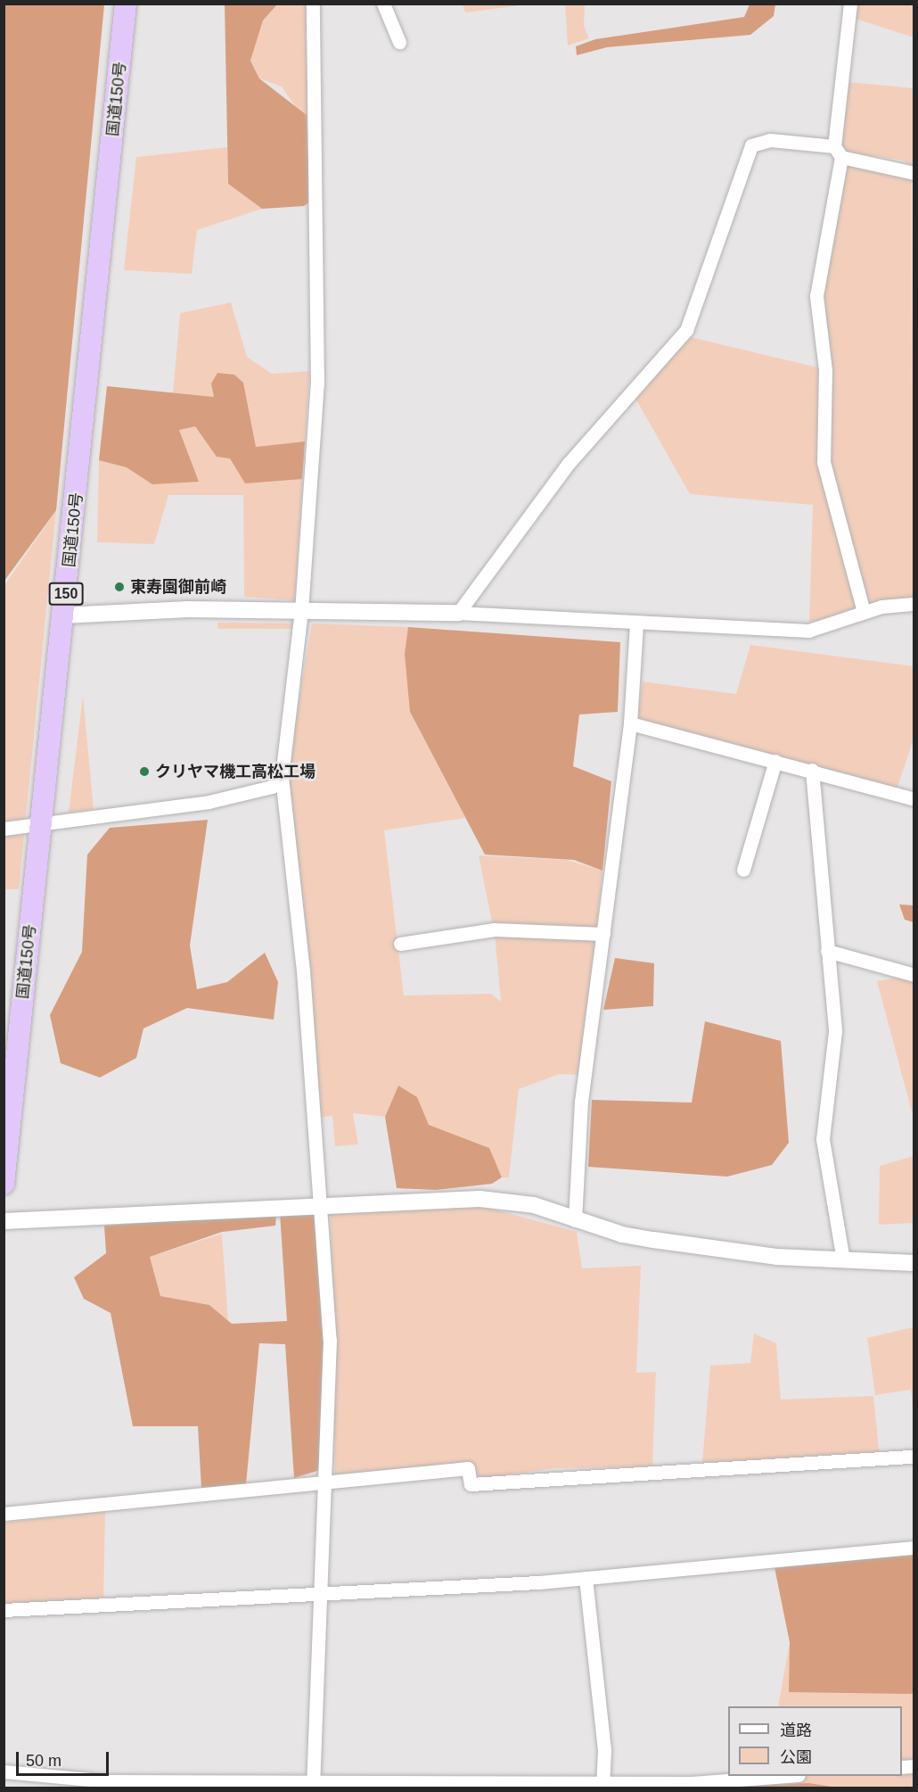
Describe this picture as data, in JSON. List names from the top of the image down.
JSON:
{
  "streets": {
    "highway": ["国道150号", "150"]
  },
  "places": ["東寿園御前崎", "クリヤマ機工高松工場"],
  "legend": ["道路", "公園"],
  "scale_bar": "50 m"
}
